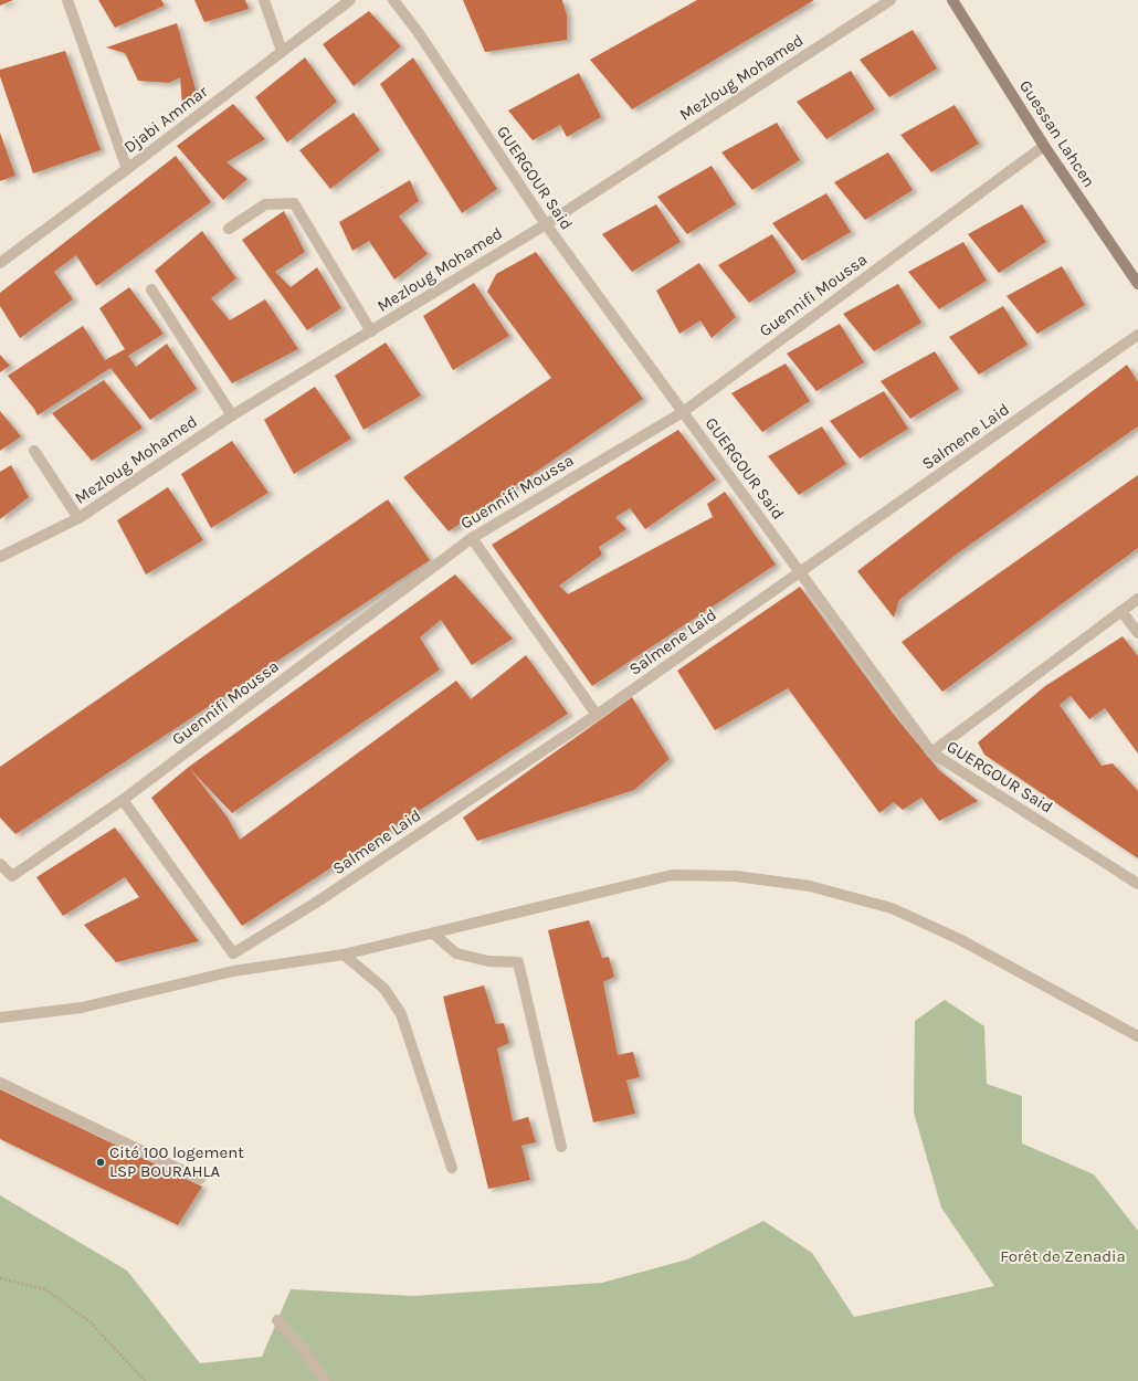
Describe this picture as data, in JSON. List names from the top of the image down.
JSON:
{
  "streets": {
    "main road": ["Guessan Lahcen"],
    "street": [
      "Mezloug Mohamed",
      "Djabi Ammar",
      "GUERGOUR Said",
      "Guennifi Moussa",
      "Salmene Laid"
    ]
  },
  "crossings": [
    ["Mezloug Mohamed", "GUERGOUR Said"],
    ["Guessan Lahcen", "Guennifi Moussa"],
    ["GUERGOUR Said", "Guennifi Moussa"],
    ["GUERGOUR Said", "Salmene Laid"]
  ],
  "parks": ["Forêt de Zenadia"],
  "places": ["Cité 100 logement LSP BOURAHLA"]
}
